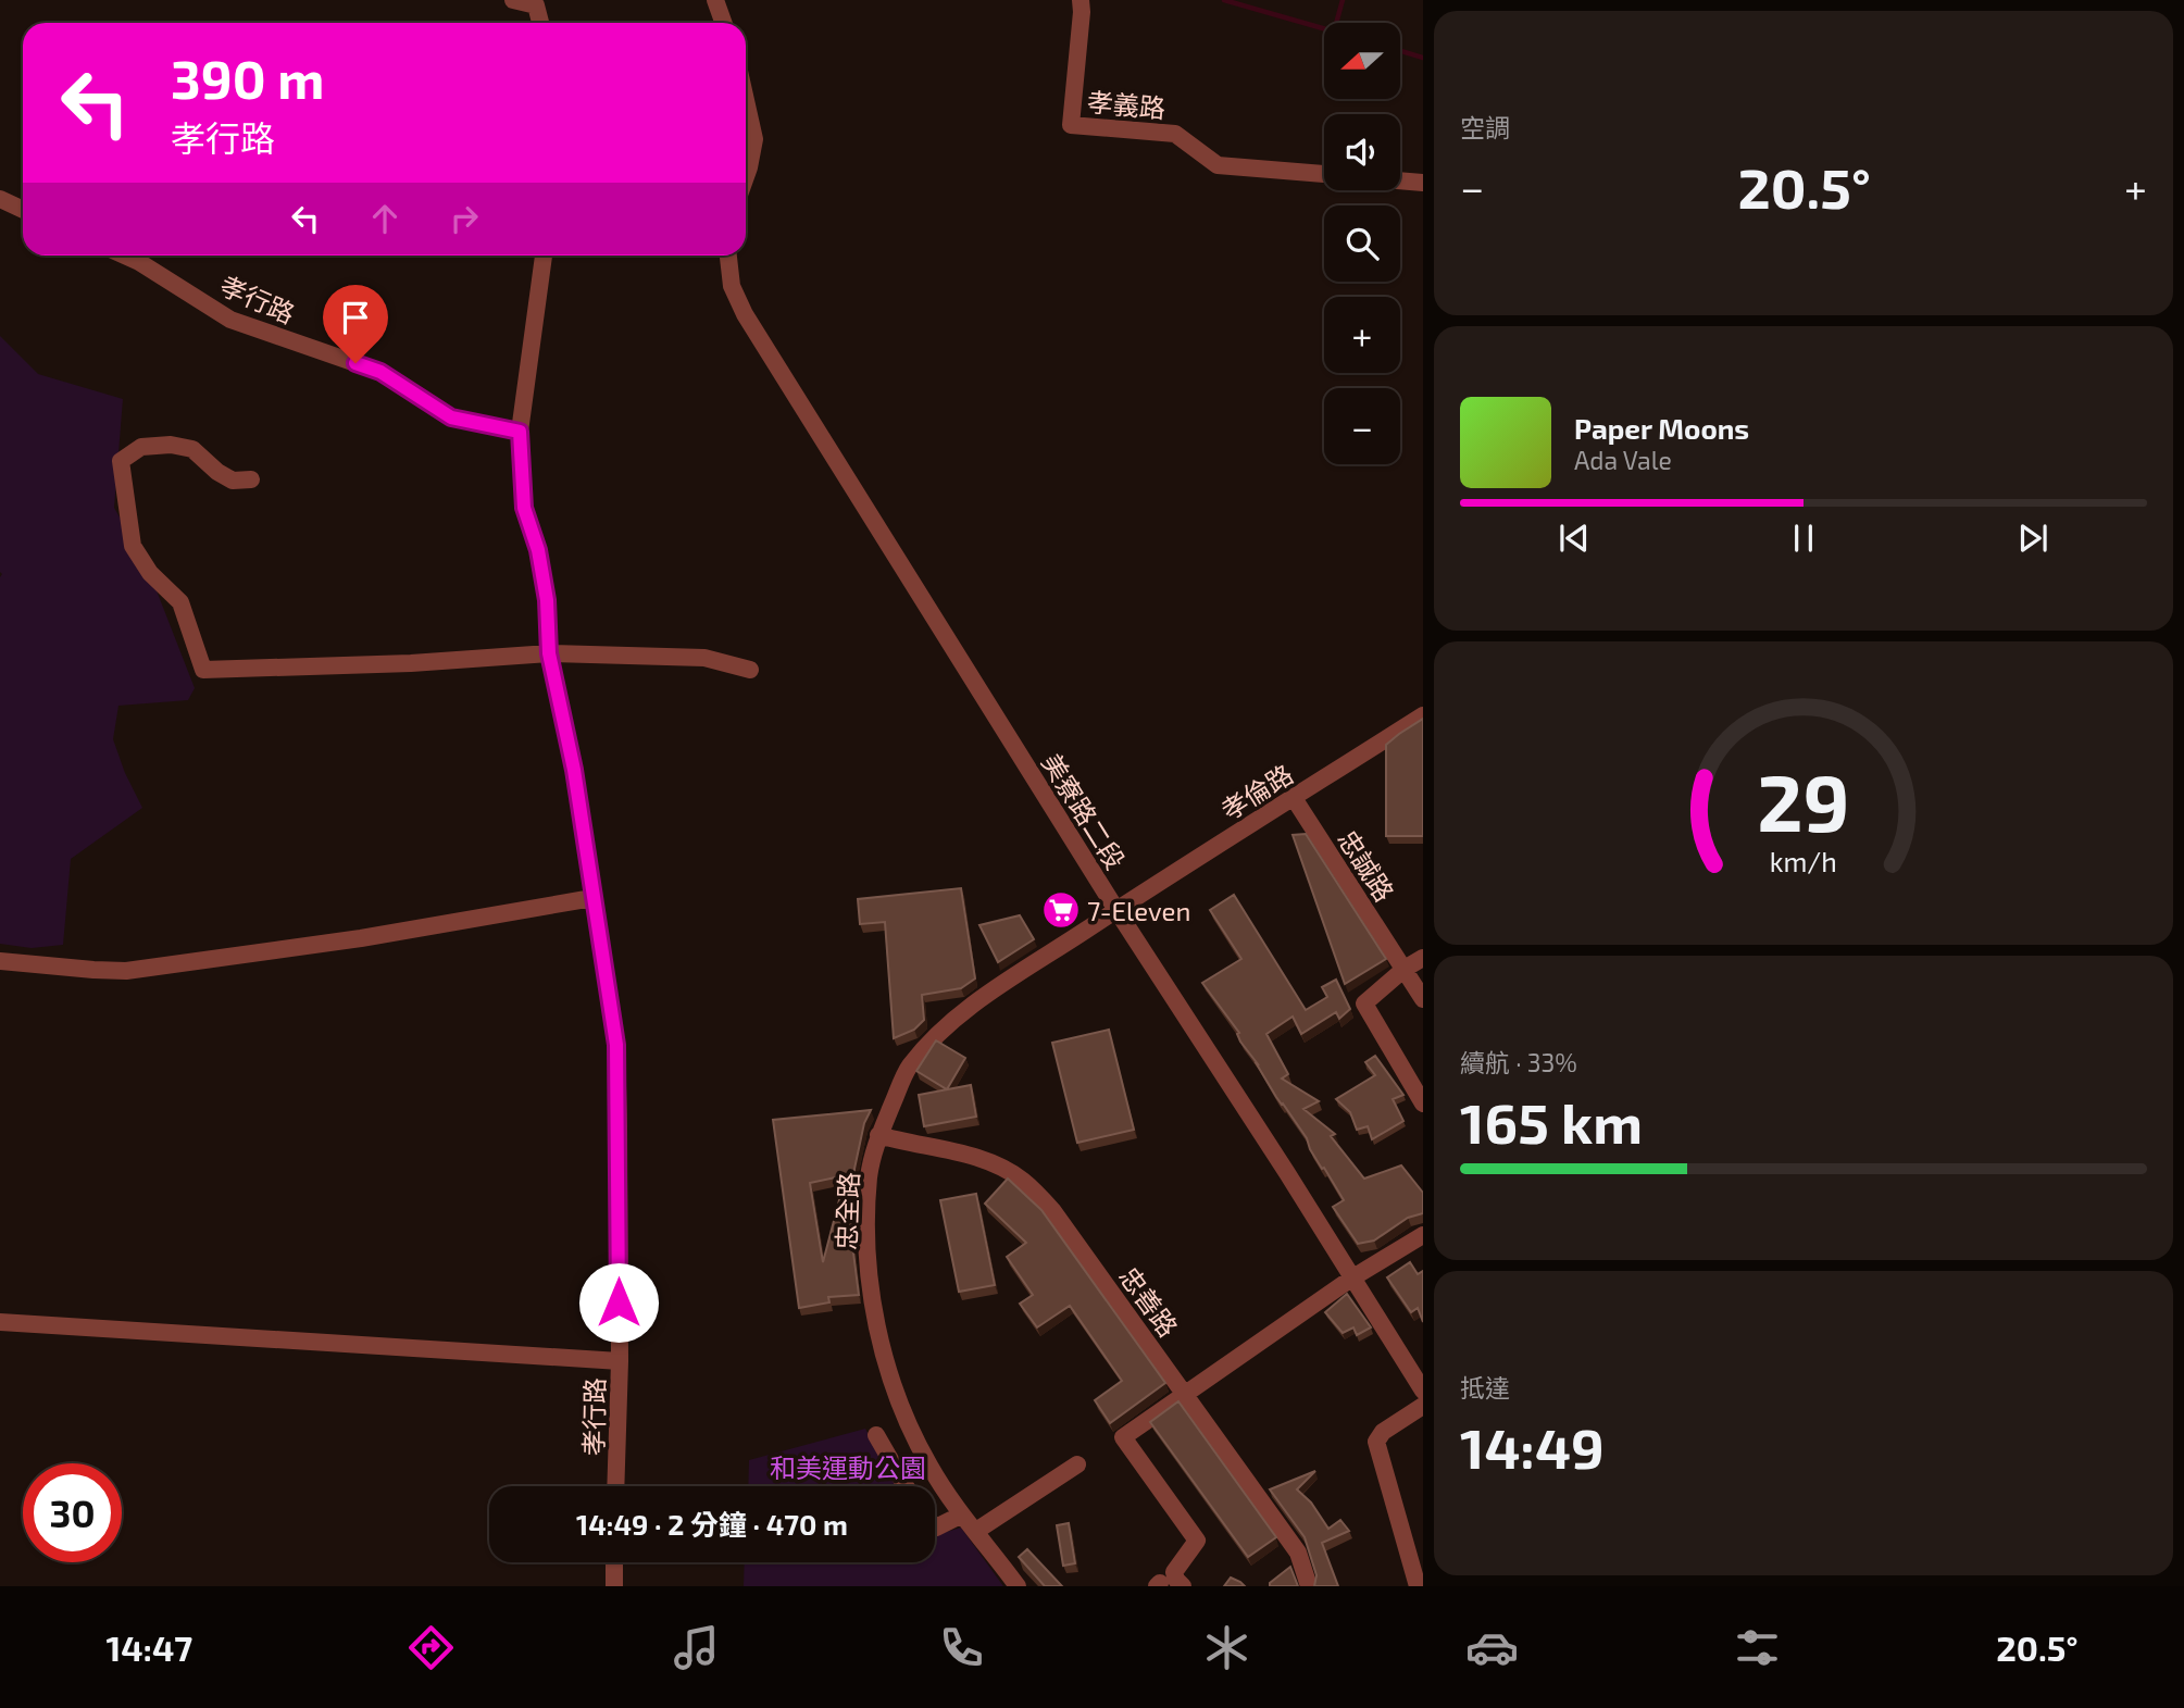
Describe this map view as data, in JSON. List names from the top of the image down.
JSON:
{
  "streets": {
    "street": [
      "孝義路",
      "孝行路",
      "孝倫路",
      "美寮路二段",
      "忠誠路",
      "忠全路",
      "忠善路"
    ]
  },
  "crossings": [
    ["孝倫路", "美寮路二段"],
    ["孝倫路", "忠誠路"],
    ["孝倫路", "忠全路"],
    ["美寮路二段", "忠全路"],
    ["忠全路", "忠善路"]
  ],
  "parks": ["和美運動公園"],
  "places": {
    "supermarket": ["7-Eleven"]
  },
  "north": "left",
  "page": {
    "tile": [
      "空調",
      ["續航 · 33%", "165 km"],
      ["抵達", "14:49"]
    ],
    "map_buttons": ["+", "−"],
    "turn": ["390 m", "孝行路"],
    "heat": ["−", "20.5°", "+"],
    "song": ["Paper Moons", "Ada Vale"],
    "limit": "30",
    "trip": "14:49 · 2 分鐘 · 470 m",
    "tabs": ["14:47", "20.5°"],
    "gauge": ["29", "km/h"]
  }
}
